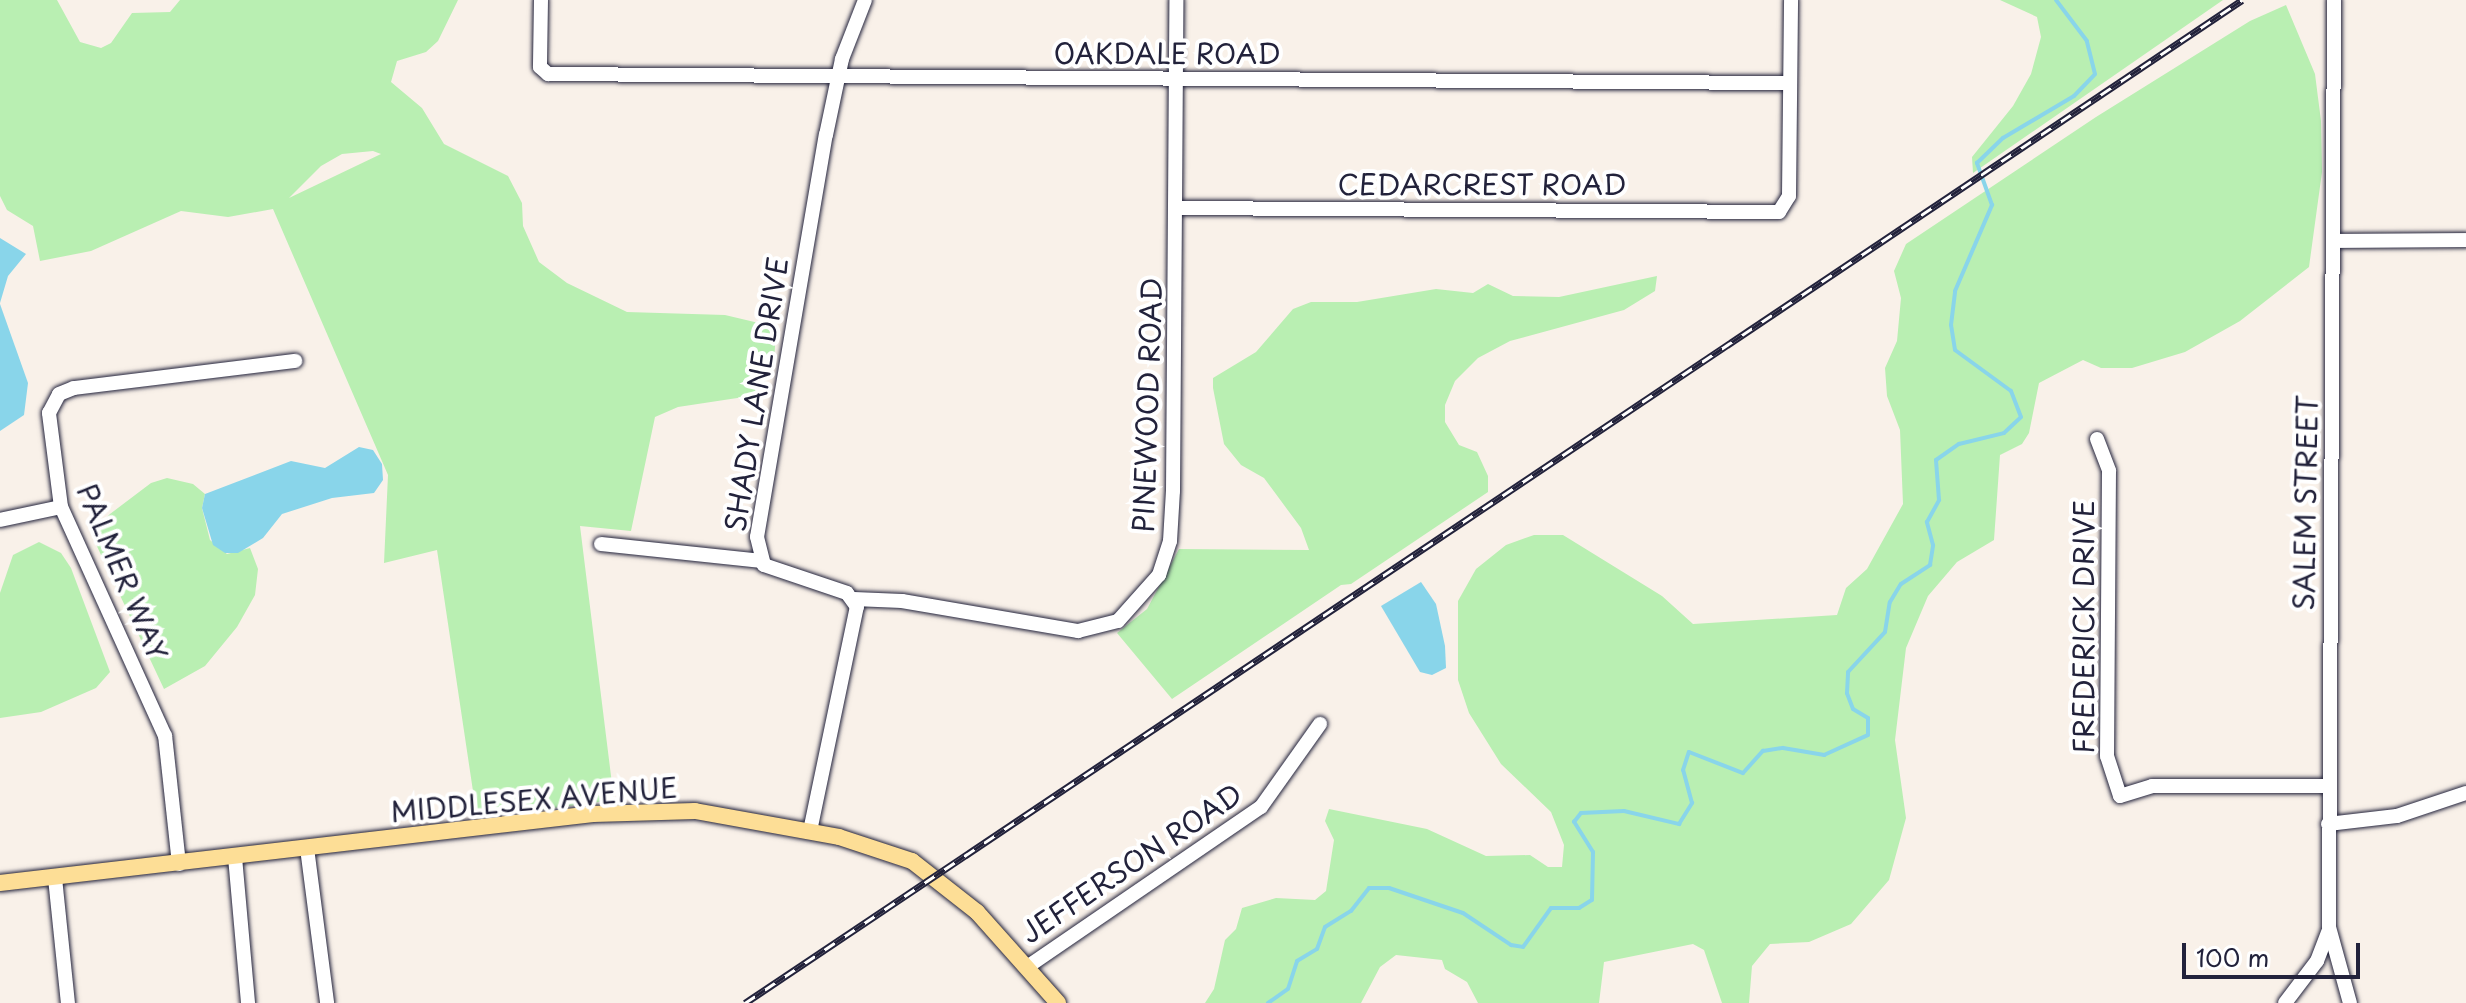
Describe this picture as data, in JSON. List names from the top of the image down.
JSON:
{
  "streets": {
    "main road": ["MIDDLESEX AVENUE"],
    "street": [
      "OAKDALE ROAD",
      "CEDARCREST ROAD",
      "SHADY LANE DRIVE",
      "PINEWOOD ROAD",
      "SALEM STREET",
      "PALMER WAY",
      "FREDERICK DRIVE",
      "JEFFERSON ROAD"
    ]
  },
  "crossings": [
    ["OAKDALE ROAD", "CEDARCREST ROAD"],
    ["OAKDALE ROAD", "SHADY LANE DRIVE"],
    ["OAKDALE ROAD", "PINEWOOD ROAD"],
    ["CEDARCREST ROAD", "PINEWOOD ROAD"],
    ["SHADY LANE DRIVE", "PINEWOOD ROAD"],
    ["SALEM STREET", "FREDERICK DRIVE"],
    ["PALMER WAY", "MIDDLESEX AVENUE"],
    ["MIDDLESEX AVENUE", "JEFFERSON ROAD"]
  ],
  "scale_bar": "100 m"
}
